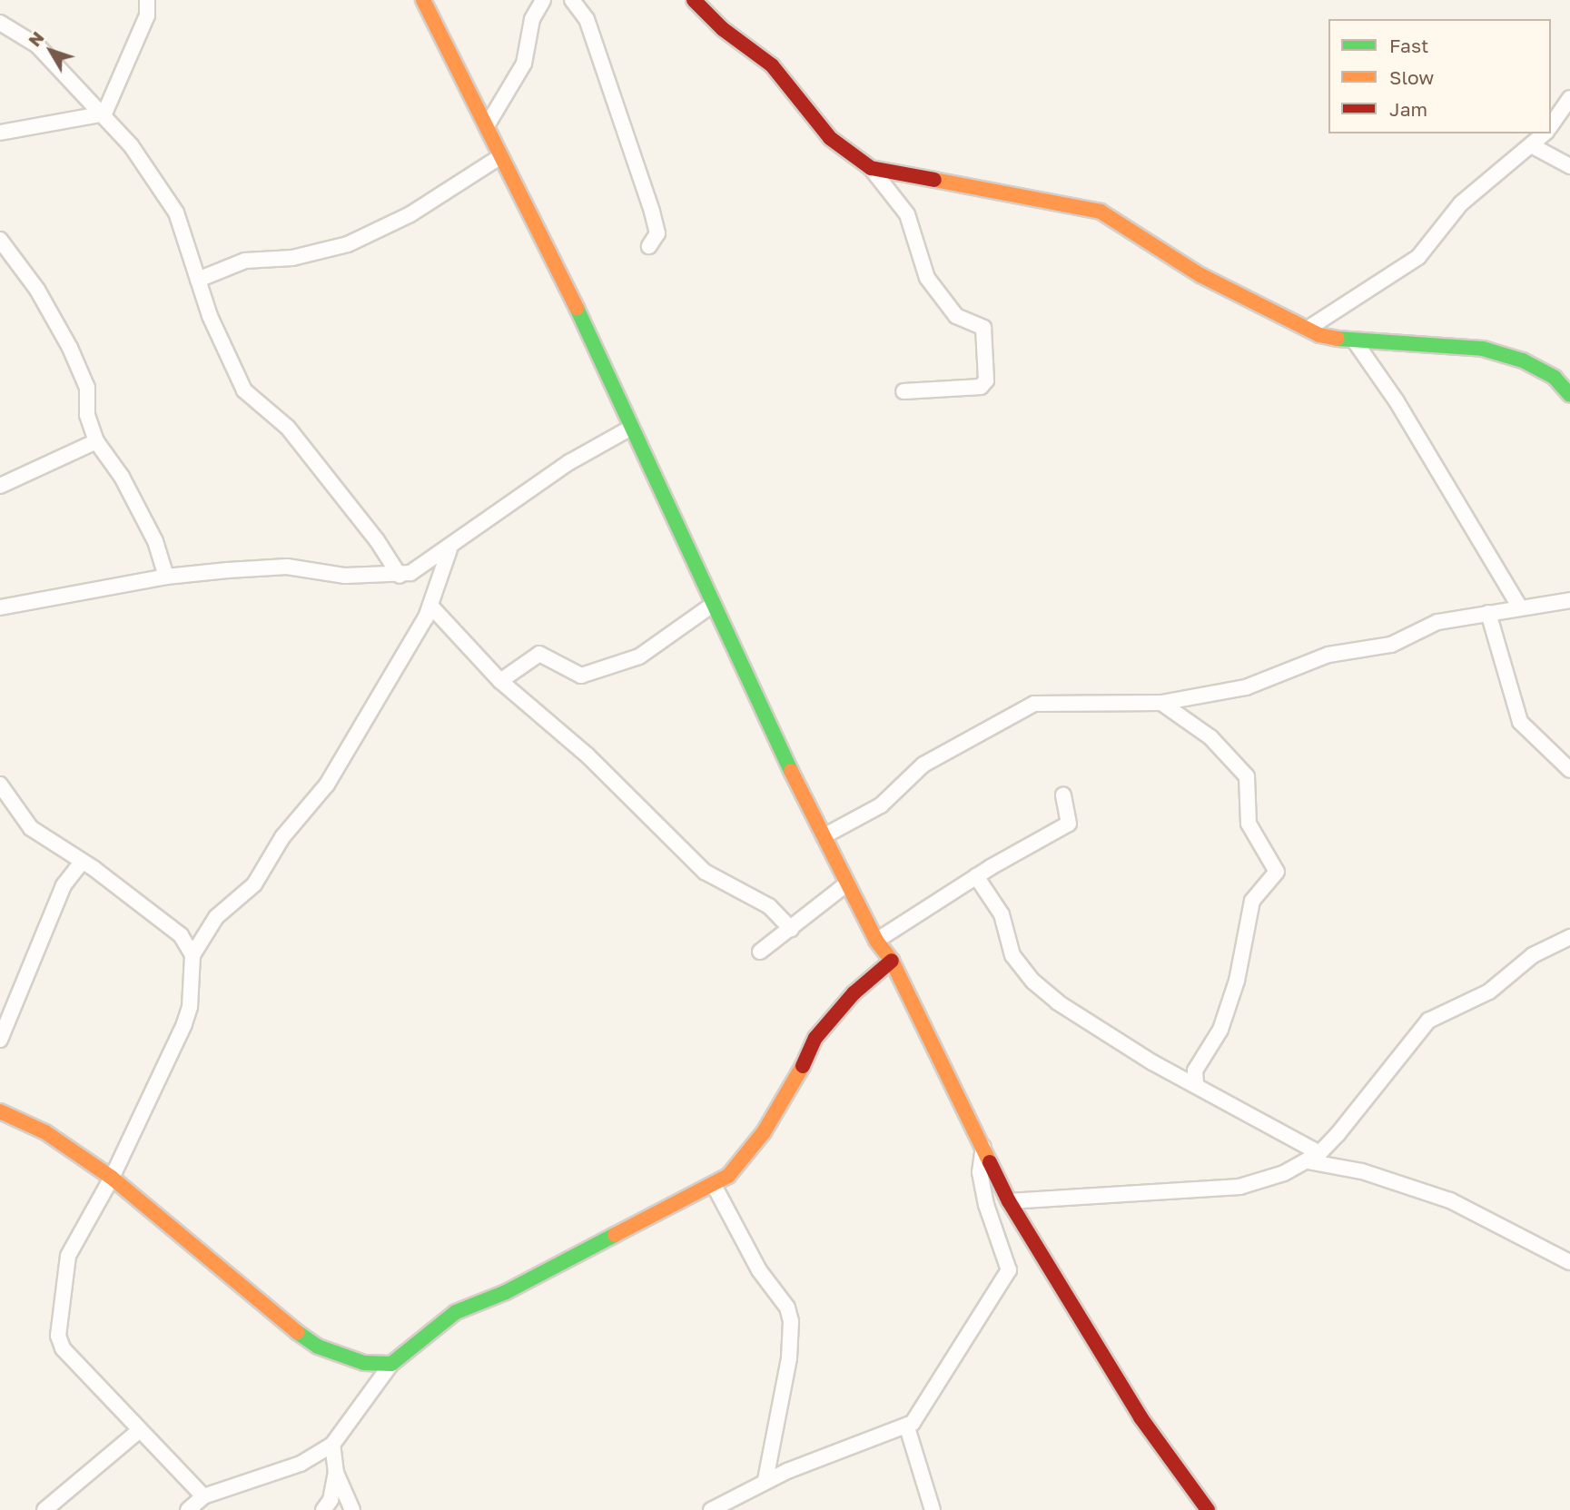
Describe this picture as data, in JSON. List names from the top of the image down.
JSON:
{
  "legend": ["Fast", "Slow", "Jam"],
  "north": "top left"
}
